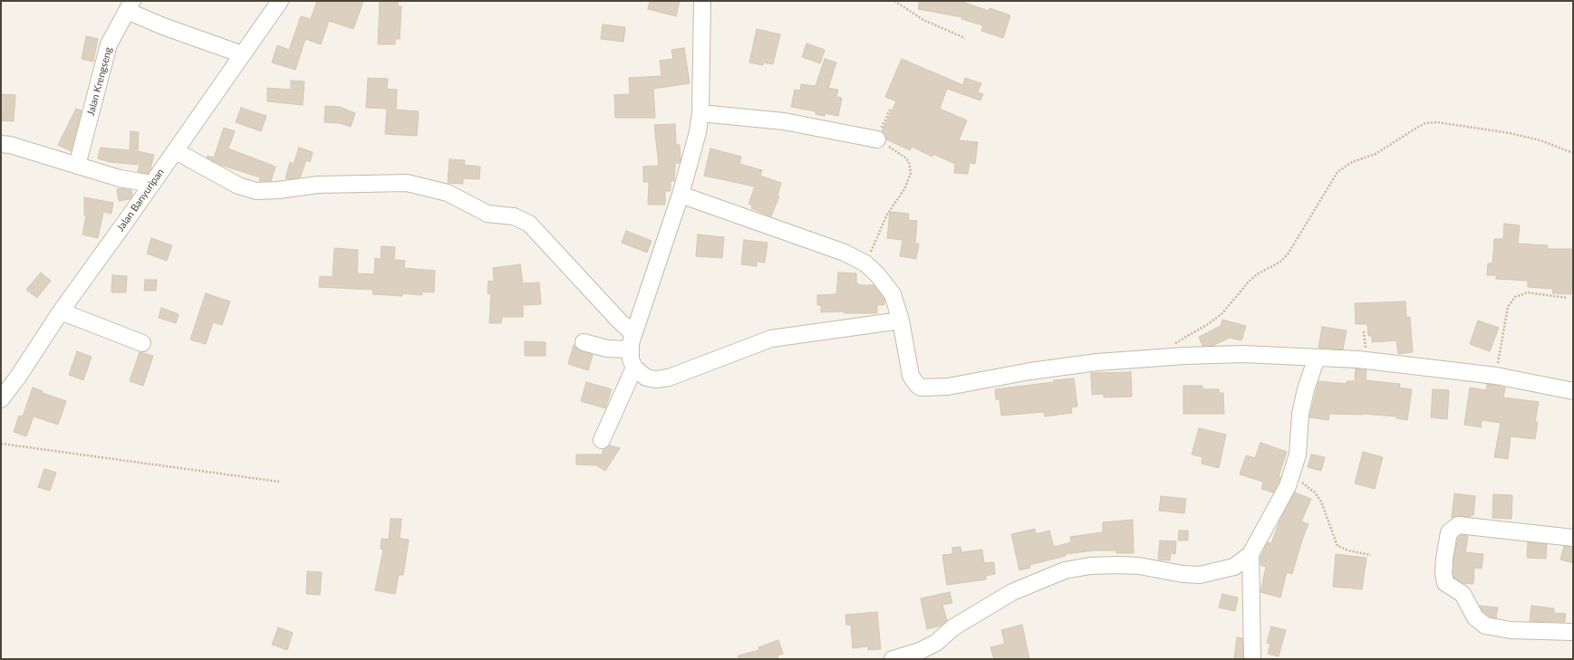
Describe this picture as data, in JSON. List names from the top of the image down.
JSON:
{
  "streets": {
    "street": ["Jalan Krengseng", "Jalan Banyuripan"]
  }
}
